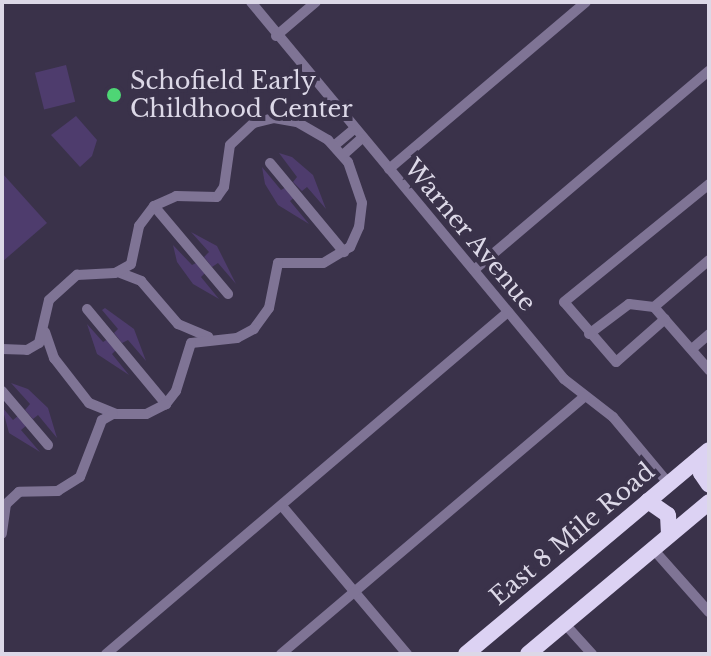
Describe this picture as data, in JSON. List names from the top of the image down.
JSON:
{
  "streets": {
    "highway": ["East 8 Mile Road"],
    "street": ["Warner Avenue"]
  },
  "crossings": [
    ["Warner Avenue", "East 8 Mile Road"]
  ],
  "places": ["Schofield Early Childhood Center"]
}
